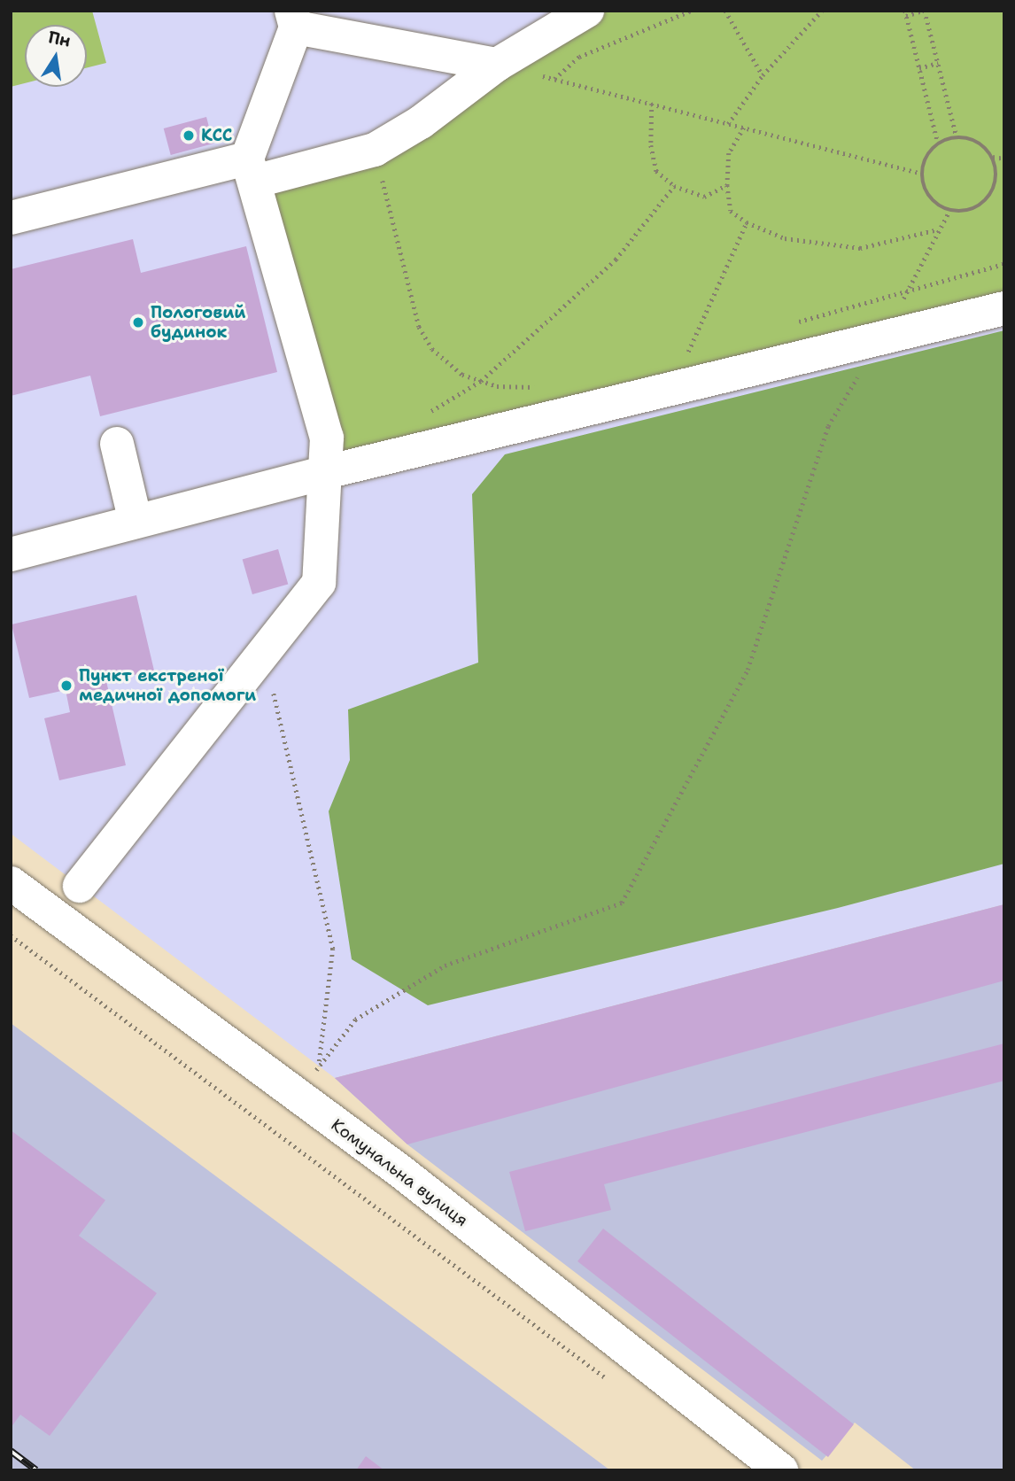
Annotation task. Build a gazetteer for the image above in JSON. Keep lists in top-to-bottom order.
{
  "streets": {
    "street": ["Комунальна вулиця"]
  },
  "places": ["КСС", "Пологовий будинок", "Пункт екстреної медичної допомоги"],
  "north": "top"
}
